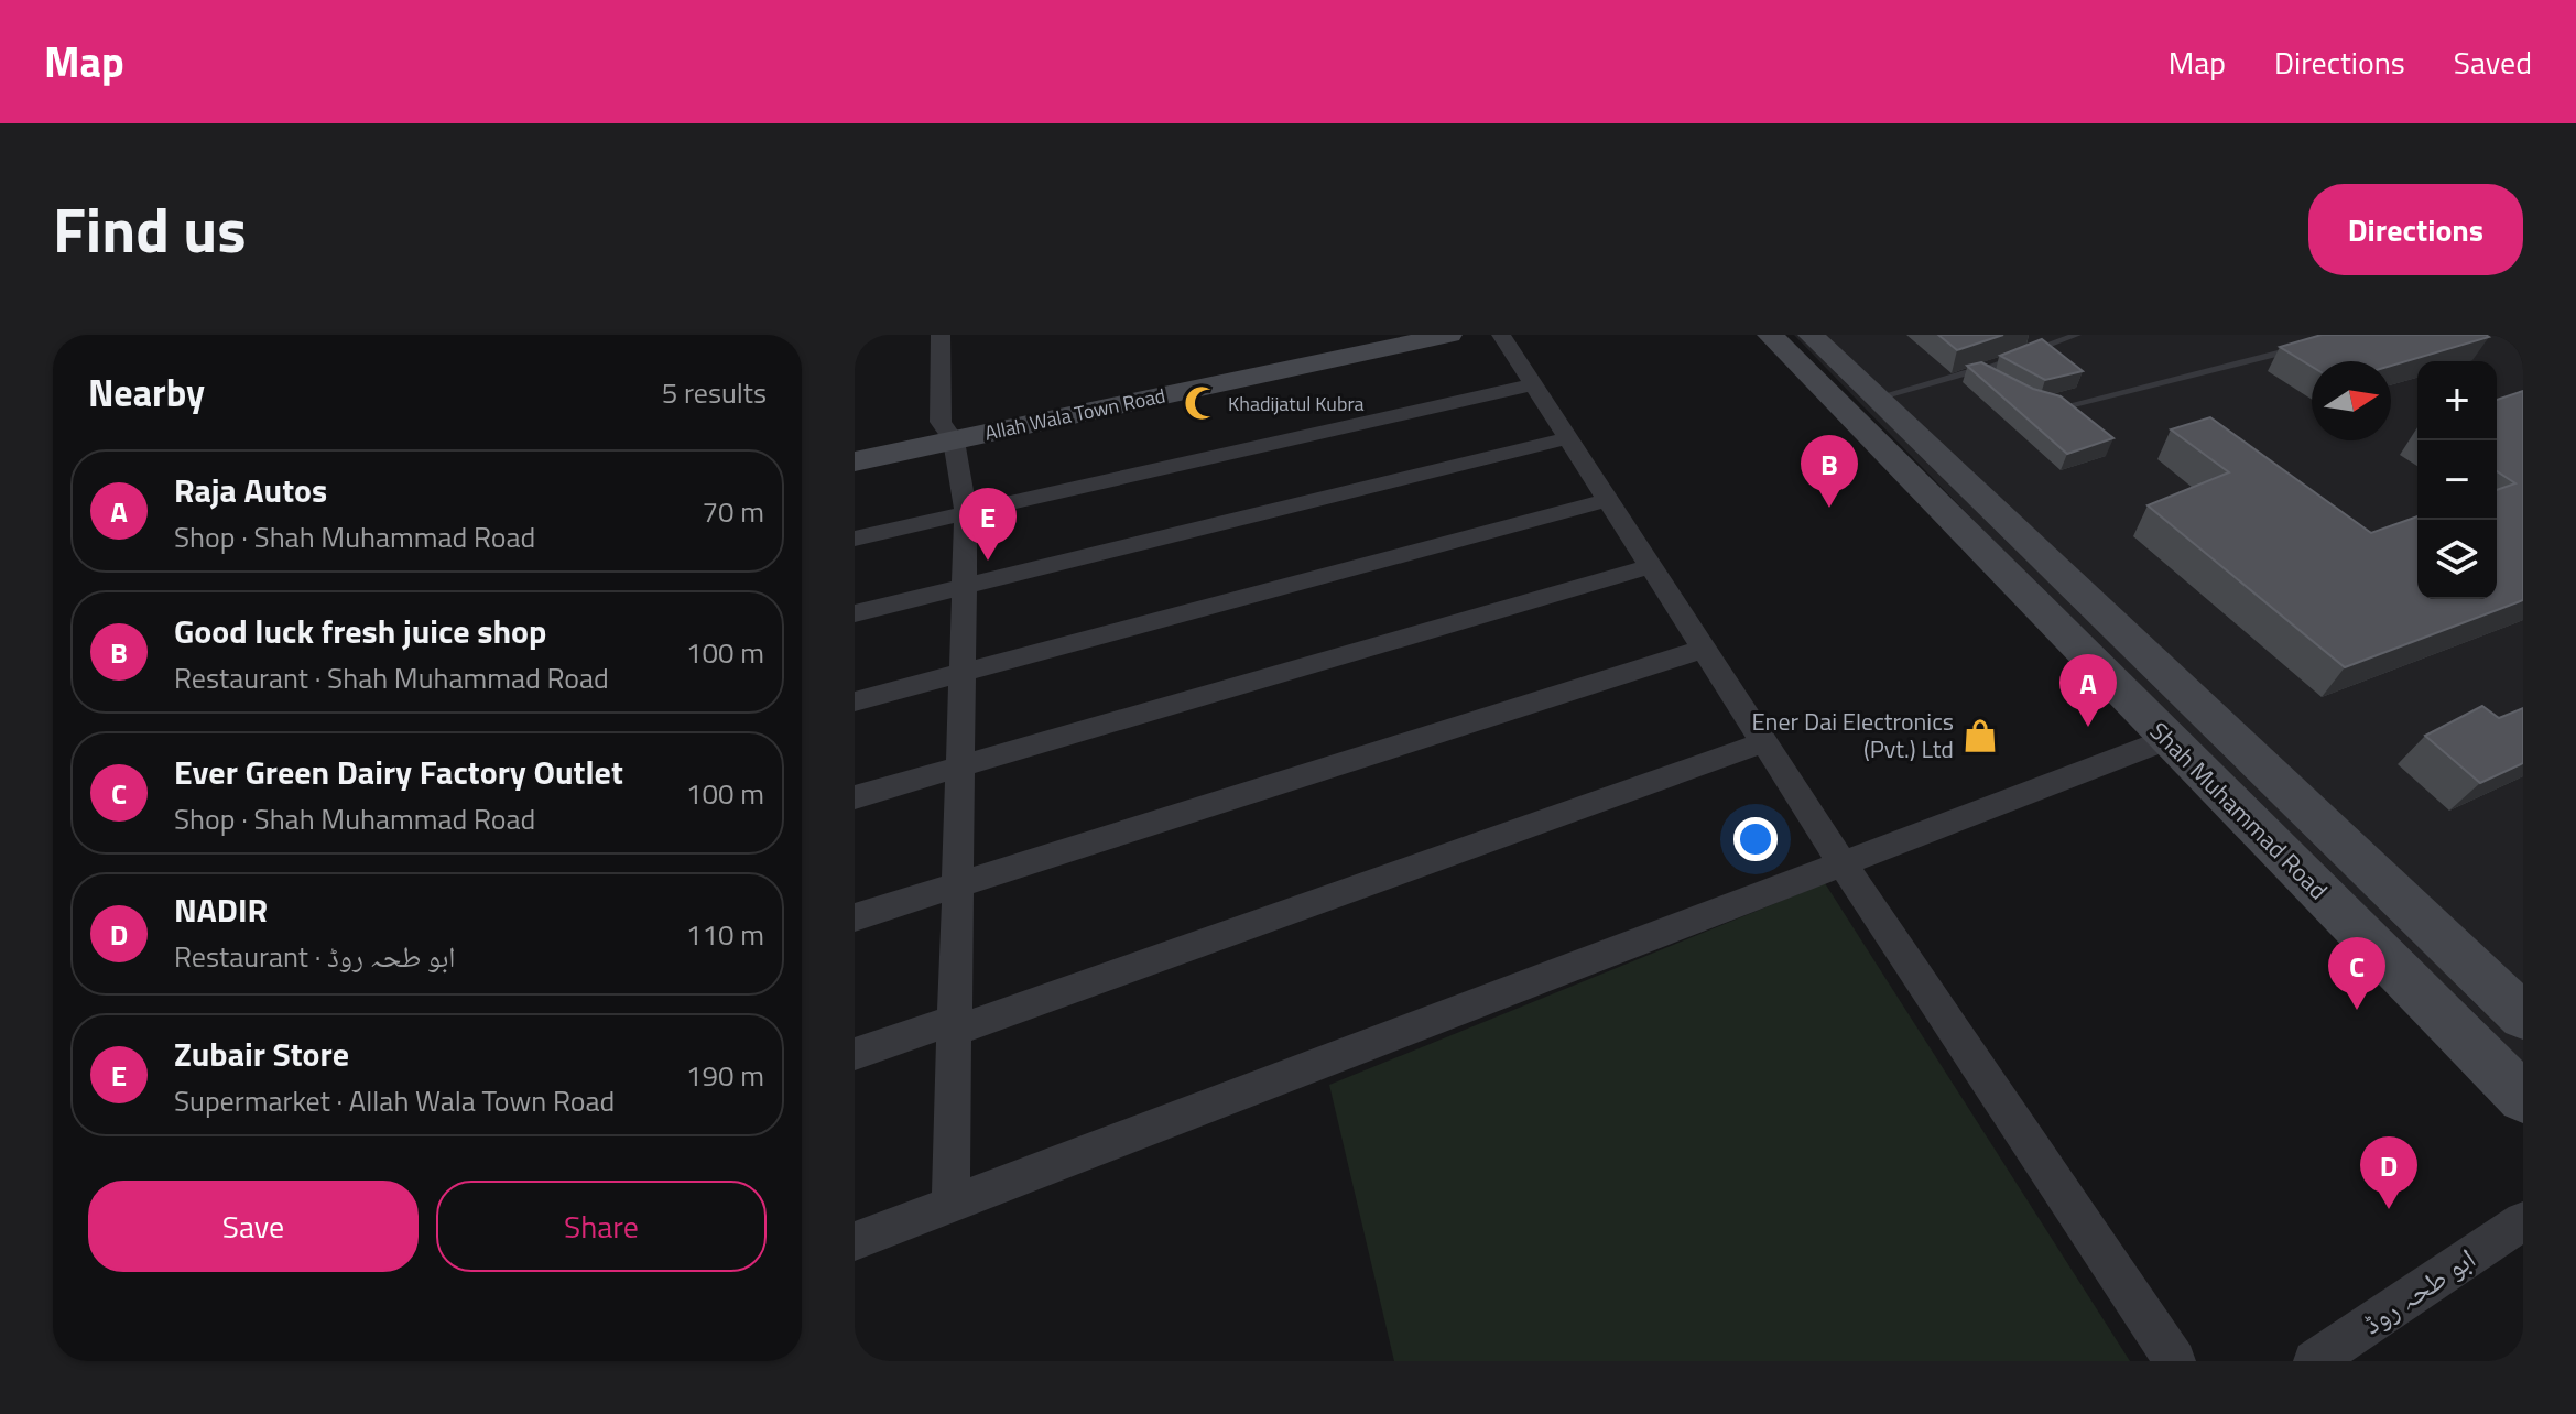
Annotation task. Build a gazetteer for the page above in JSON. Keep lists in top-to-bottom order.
{
  "streets": {
    "main road": ["Allah Wala Town Road", "Shah Muhammad Road"],
    "street": ["ابو طحہ روڈ"]
  },
  "places": {
    "mosque": ["Khadijatul Kubra"],
    "shop": ["Ener Dai Electronics (Pvt.) Ltd"]
  },
  "north": "right",
  "page": {
    "header": "Map",
    "nav": ["Map", "Directions", "Saved"],
    "title": "Find us",
    "buttons": [
      "Directions",
      ["Save", "Share"]
    ],
    "heading": ["Nearby", "5 results"],
    "map_buttons": ["+", "−"],
    "pins": [
      "B",
      "E",
      "A",
      "C",
      "D"
    ],
    "list": [
      {
        "mark": "A",
        "name": "Raja Autos",
        "note": "Shop · Shah Muhammad Road",
        "value": "70 m"
      },
      {
        "mark": "B",
        "name": "Good luck fresh juice shop",
        "note": "Restaurant · Shah Muhammad Road",
        "value": "100 m"
      },
      {
        "mark": "C",
        "name": "Ever Green Dairy Factory Outlet",
        "note": "Shop · Shah Muhammad Road",
        "value": "100 m"
      },
      {
        "mark": "D",
        "name": "NADIR",
        "note": "Restaurant · ابو طحہ روڈ",
        "value": "110 m"
      },
      {
        "mark": "E",
        "name": "Zubair Store",
        "note": "Supermarket · Allah Wala Town Road",
        "value": "190 m"
      }
    ]
  }
}
